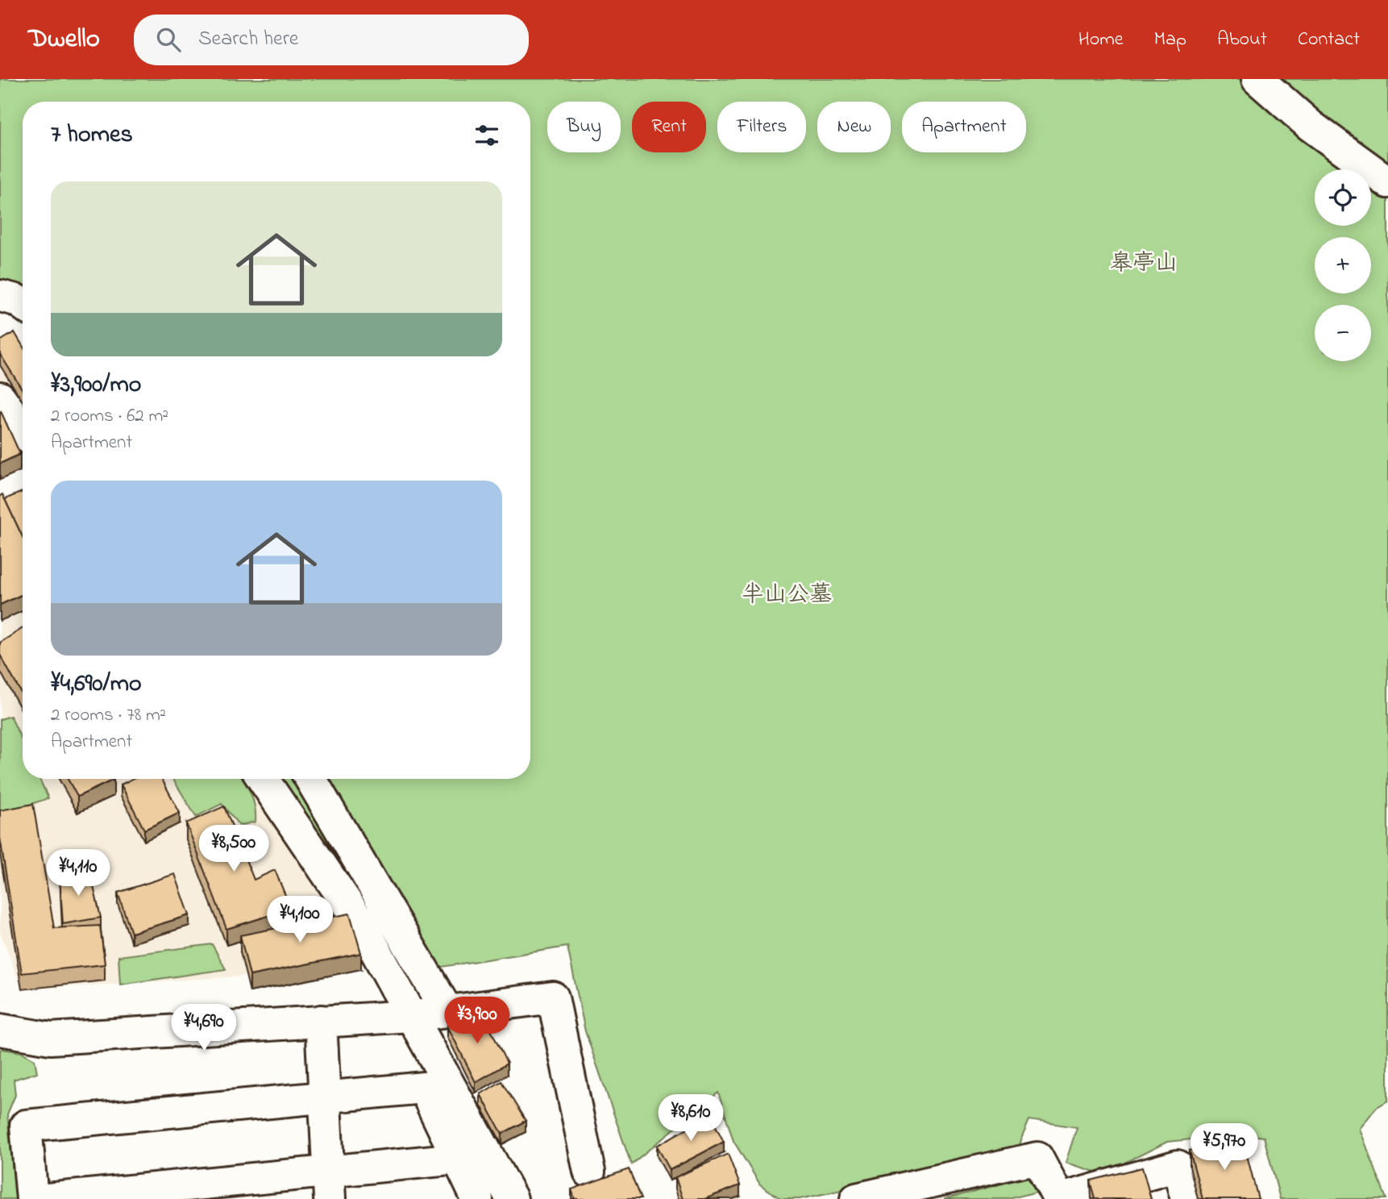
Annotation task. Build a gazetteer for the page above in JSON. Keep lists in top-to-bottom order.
{
  "parks": ["皋亭山", "半山公墓"],
  "page": {
    "header": "Dwello",
    "search": "Search here",
    "nav": [
      "Home",
      "Map",
      "About",
      "Contact"
    ],
    "chip": [
      "Buy",
      "Rent",
      "Filters",
      "New",
      "Apartment"
    ],
    "heading": "7 homes",
    "map_buttons": ["+", "−"],
    "list": [
      {
        "name": "¥3,900/mo",
        "note": "2 rooms · 62 m² · Apartment"
      },
      {
        "name": "¥4,690/mo",
        "note": "2 rooms · 78 m² · Apartment"
      }
    ],
    "price": [
      "¥8,500",
      "¥4,110",
      "¥4,100",
      "¥3,900",
      "¥4,690",
      "¥8,610",
      "¥5,970"
    ]
  }
}
